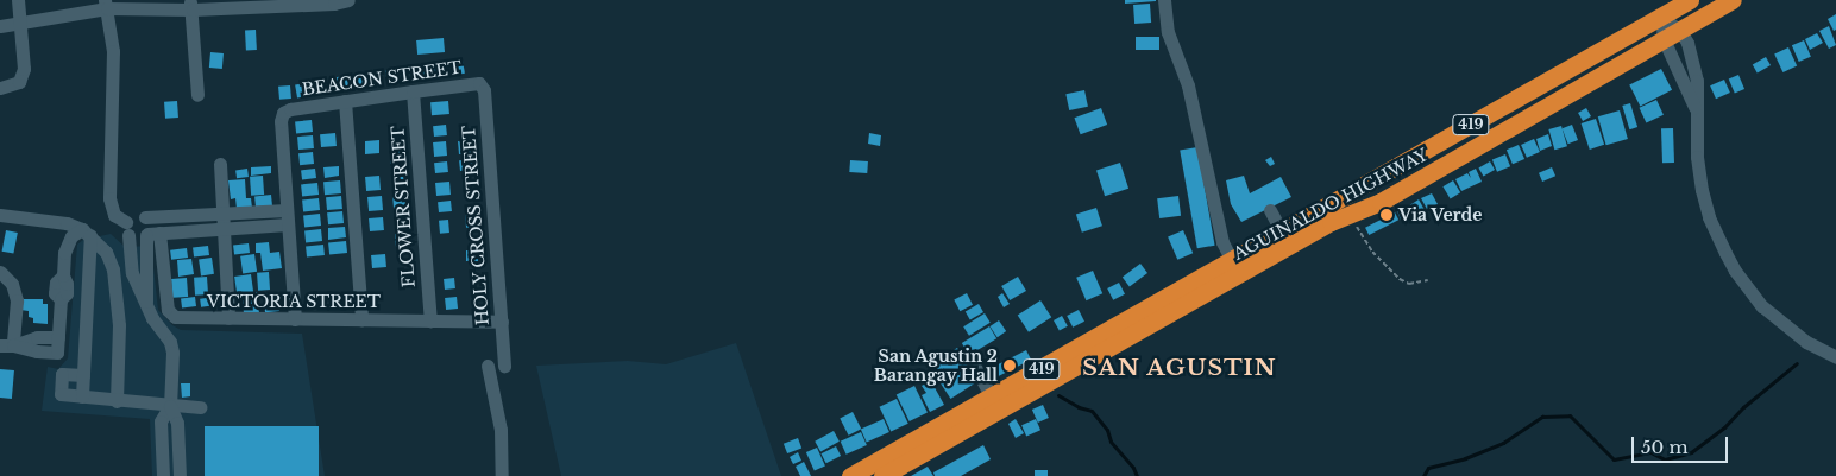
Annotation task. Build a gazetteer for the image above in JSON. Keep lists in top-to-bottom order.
{
  "streets": {
    "highway": ["419", "AGUINALDO HIGHWAY"],
    "street": [
      "BEACON STREET",
      "FLOWER STREET",
      "HOLY CROSS STREET",
      "VICTORIA STREET"
    ]
  },
  "crossings": [
    ["BEACON STREET", "FLOWER STREET"],
    ["BEACON STREET", "HOLY CROSS STREET"],
    ["BEACON STREET", "VICTORIA STREET"],
    ["FLOWER STREET", "VICTORIA STREET"],
    ["HOLY CROSS STREET", "VICTORIA STREET"]
  ],
  "districts": ["SAN AGUSTIN"],
  "places": ["Via Verde", "San Agustin 2 Barangay Hall"],
  "scale_bar": "50 m"
}
